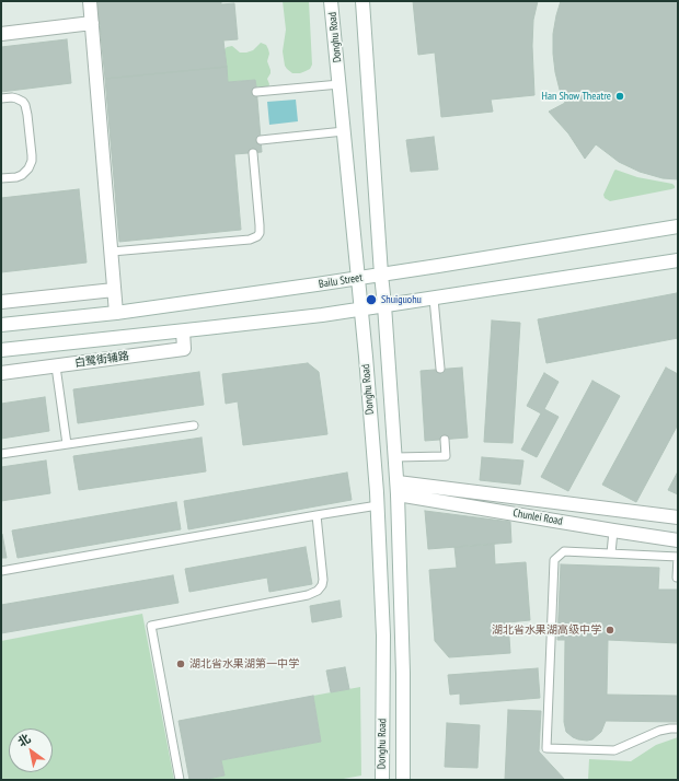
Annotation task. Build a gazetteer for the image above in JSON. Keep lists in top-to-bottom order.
{
  "streets": {
    "main road": [
      "Donghu Road",
      "Bailu Street",
      "白鹭街辅路",
      "Chunlei Road"
    ]
  },
  "crossings": [
    ["Donghu Road", "Bailu Street"],
    ["Donghu Road", "Chunlei Road"]
  ],
  "places": [
    "Han Show Theatre",
    "Shuiguohu",
    "湖北省水果湖高级中学",
    "湖北省水果湖第一中学"
  ],
  "north": "top left"
}
